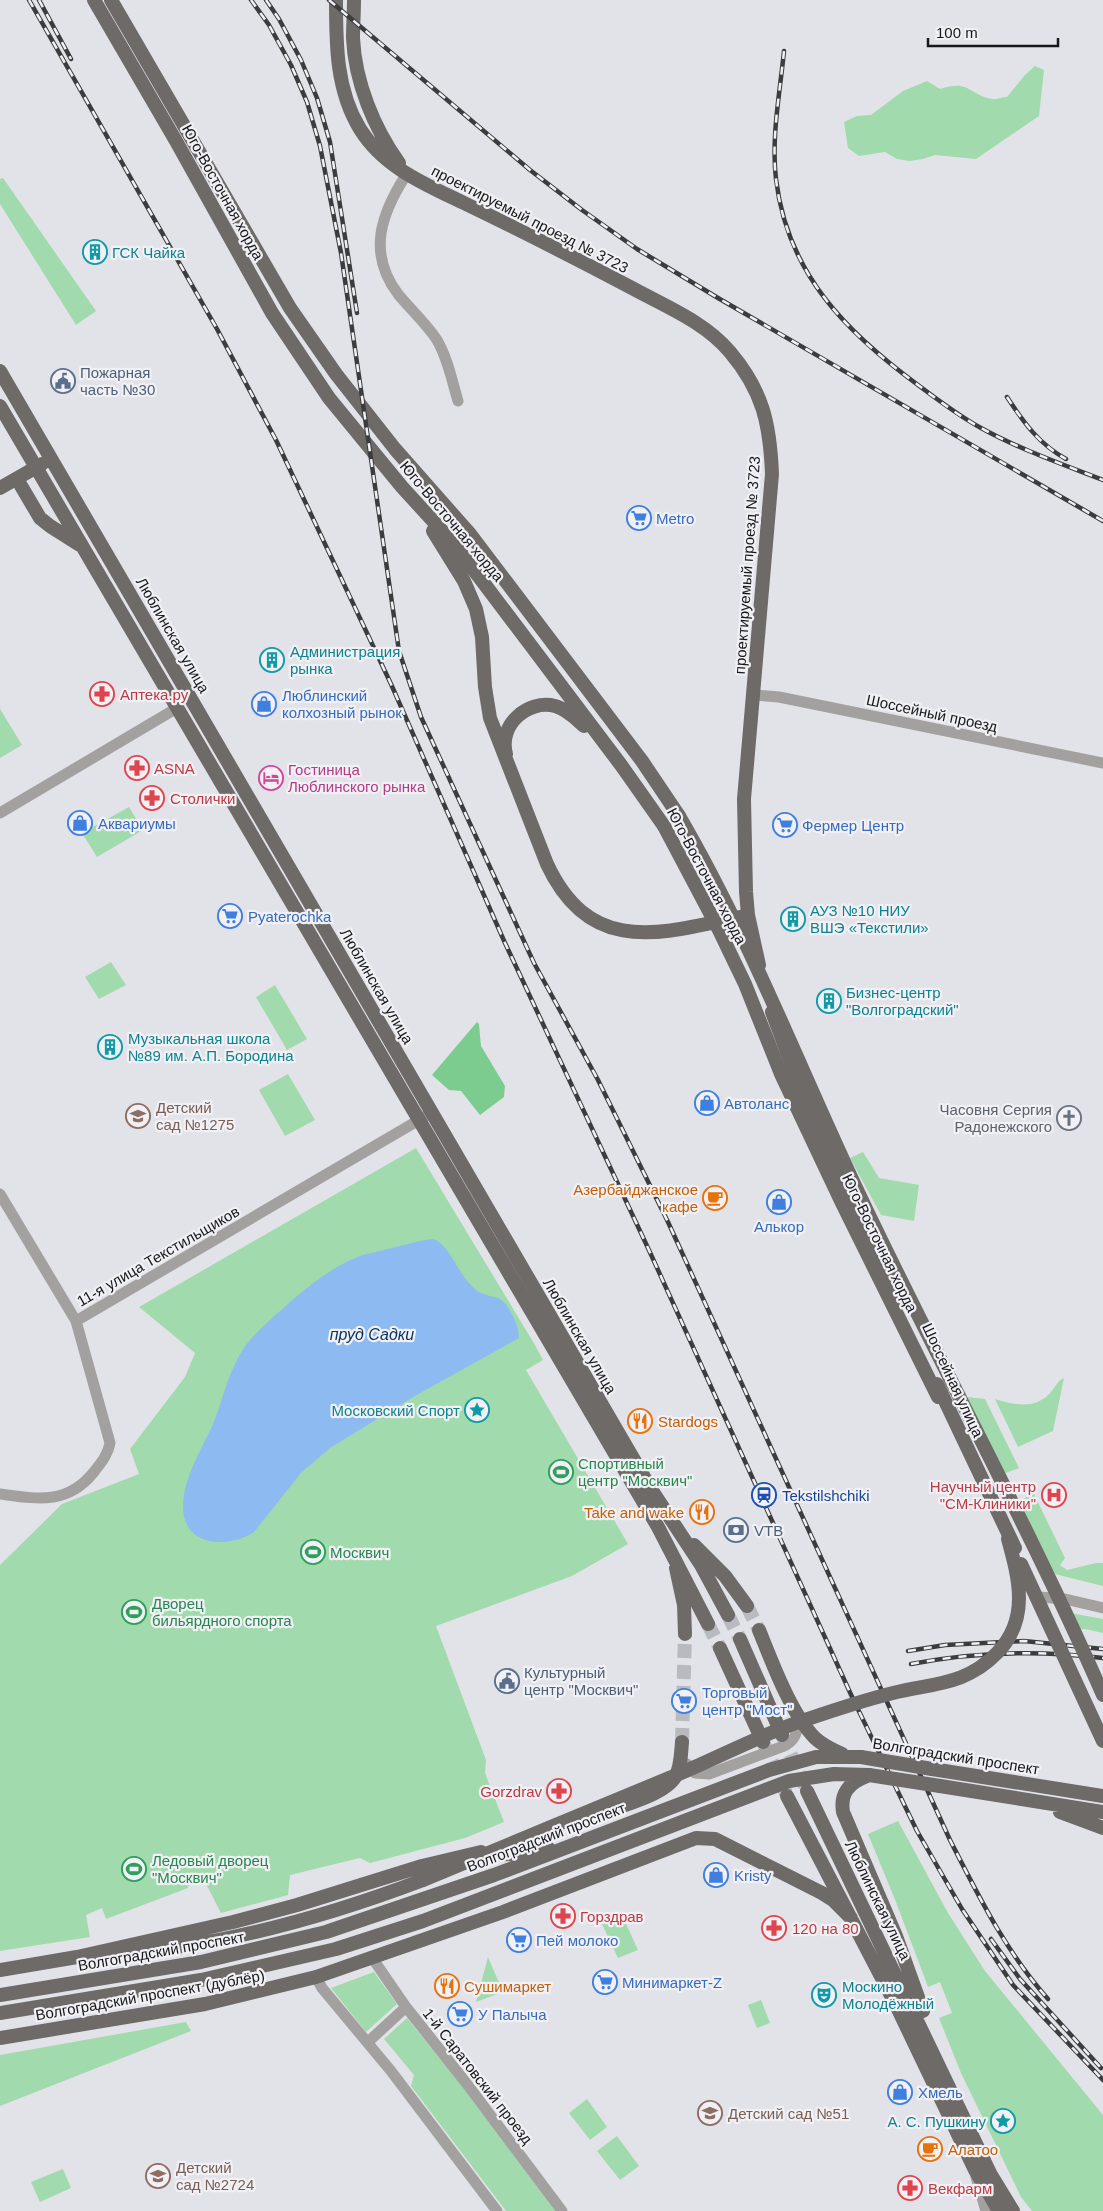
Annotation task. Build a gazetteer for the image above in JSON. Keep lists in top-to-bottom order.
{
  "streets": {
    "main road": [
      "Юго-Восточная хорда",
      "проектируемый проезд № 3723",
      "Люблинская улица",
      "Шоссейная улица",
      "Волгоградский проспект",
      "Волгоградский проспект (дублёр)"
    ],
    "street": ["Шоссейный проезд", "11-я улица Текстильщиков", "1-й Саратовский проезд"]
  },
  "crossings": [
    ["проектируемый проезд № 3723", "Шоссейный проезд"],
    ["проектируемый проезд № 3723", "Шоссейная улица"],
    ["Люблинская улица", "11-я улица Текстильщиков"],
    ["Люблинская улица", "Волгоградский проспект (дублёр)"],
    ["Волгоградский проспект (дублёр)", "1-й Саратовский проезд"]
  ],
  "water": ["пруд Садки"],
  "places": {
    "building": [
      "ГСК Чайка",
      "Администрация рынка",
      "АУЗ №10 НИУ ВШЭ «Текстили»",
      "Бизнес-центр \"Волгоградский\"",
      "Музыкальная школа №89 им. А.П. Бородина"
    ],
    "public building": ["Пожарная часть №30", "Культурный центр \"Москвич\""],
    "supermarket": [
      "Metro",
      "Фермер Центр",
      "Pyaterochka",
      "Торговый центр \"Мост\"",
      "Пей молоко",
      "Минимаркет-Z",
      "У Палыча"
    ],
    "pharmacy": [
      "Аптека.ру",
      "ASNA",
      "Столички",
      "Gorzdrav",
      "Горздрав",
      "120 на 80",
      "Векфарм"
    ],
    "shop": [
      "Люблинский колхозный рынок",
      "Аквариумы",
      "Автоланс",
      "Алькор",
      "Kristy",
      "Хмель"
    ],
    "hotel": ["Гостиница Люблинского рынка"],
    "school or university": ["Детский сад №1275", "Детский сад №51", "Детский сад №2724"],
    "church": ["Часовня Сергия Радонежского"],
    "cafe": ["Азербайджанское кафе", "Алатоо"],
    "place": ["Московский Спорт", "А. С. Пушкину"],
    "restaurant": ["Stardogs", "Take and wake", "Сушимаркет"],
    "sports": [
      "Спортивный центр \"Москвич\"",
      "Москвич",
      "Дворец бильярдного спорта",
      "Ледовый дворец \"Москвич\""
    ],
    "station": ["Tekstilshchiki"],
    "hospital": ["Научный центр \"СМ-Клиники\""],
    "bank": ["VTB"],
    "theatre": ["Москино Молодёжный"]
  },
  "scale_bar": "100 m"
}
